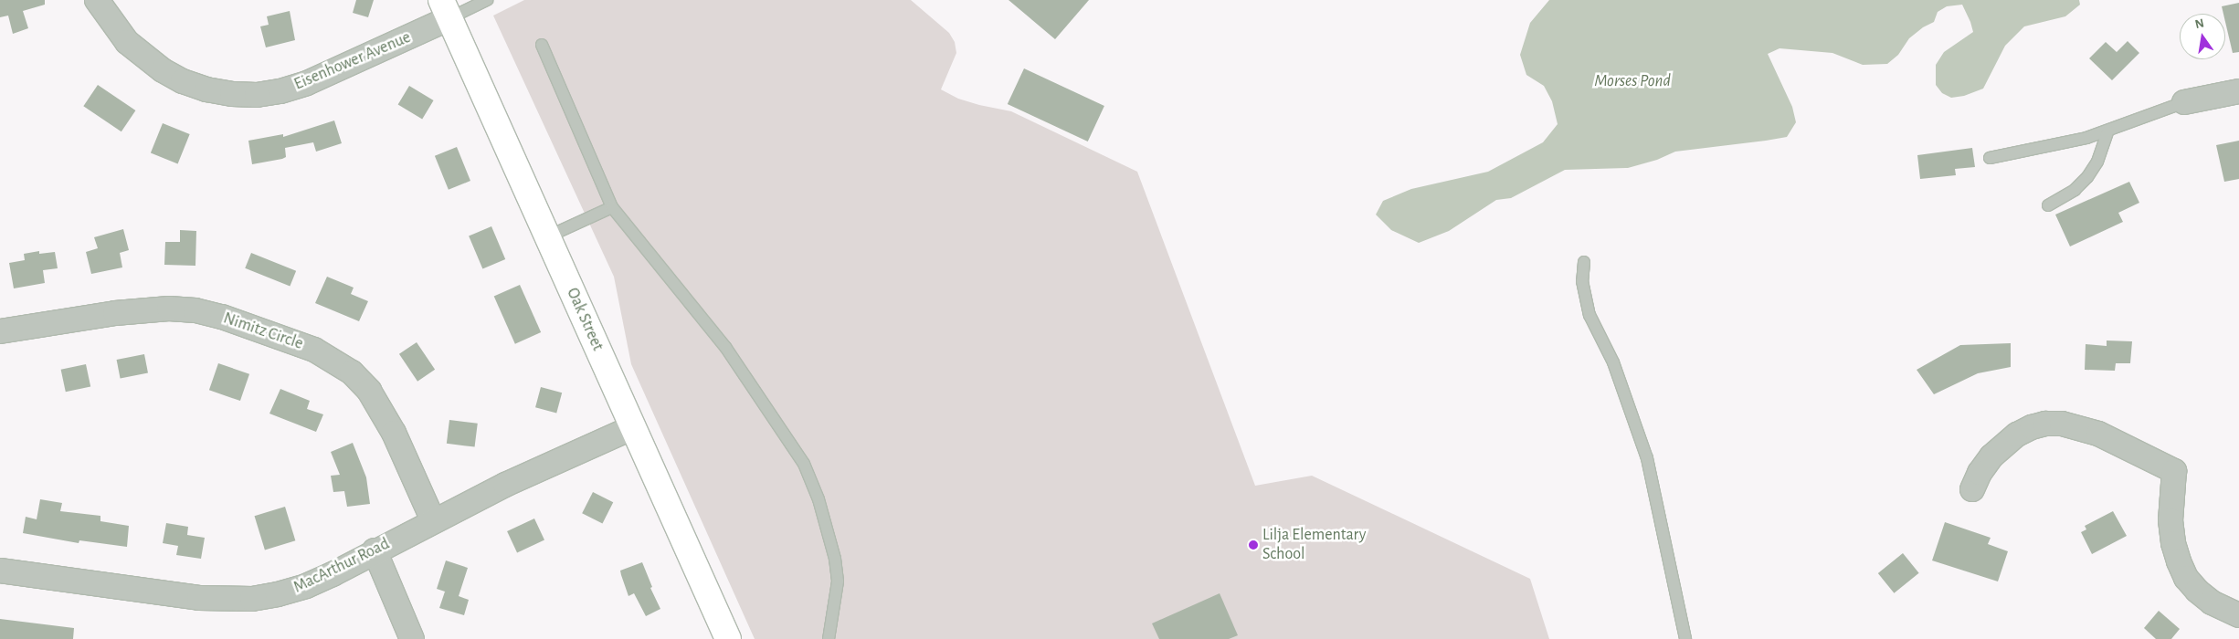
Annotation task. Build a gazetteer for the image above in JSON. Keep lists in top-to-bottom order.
{
  "streets": {
    "street": [
      "Eisenhower Avenue",
      "Oak Street",
      "Nimitz Circle",
      "MacArthur Road"
    ]
  },
  "crossings": [
    ["Eisenhower Avenue", "Oak Street"],
    ["Oak Street", "MacArthur Road"],
    ["Nimitz Circle", "MacArthur Road"]
  ],
  "water": ["Morses Pond"],
  "places": ["Lilja Elementary School"],
  "north": "top"
}
